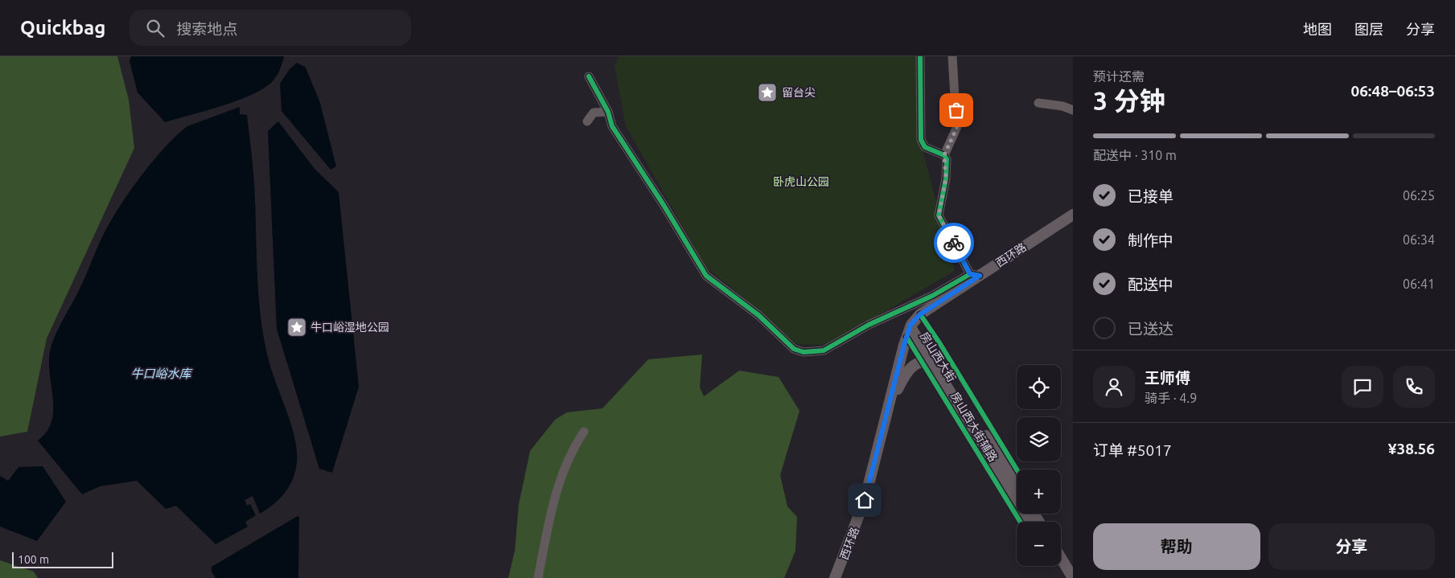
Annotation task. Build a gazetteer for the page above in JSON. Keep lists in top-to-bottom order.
{
  "streets": {
    "main road": ["西环路", "房山西大街"],
    "cycle path": ["房山西大街辅路"]
  },
  "crossings": [
    ["西环路", "房山西大街"]
  ],
  "water": ["牛口峪水库"],
  "parks": ["卧虎山公园"],
  "places": {
    "place": ["留台尖", "牛口峪湿地公园"]
  },
  "scale_bar": "100 m",
  "page": {
    "header": "Quickbag",
    "search": "搜索地点",
    "nav": ["地图", "图层", "分享"],
    "heading": ["3 分钟", "预计还需", "06:48–06:53"],
    "panel": [
      "王师傅",
      "骑手 · 4.9",
      "订单 #5017",
      "¥38.56"
    ],
    "bar": "配送中 · 310 m",
    "list": [
      ["已接单", "06:25"],
      ["制作中", "06:34"],
      ["配送中", "06:41"],
      "已送达"
    ],
    "map_buttons": ["+", "−"],
    "buttons": ["帮助", "分享"],
    "scale": "100 m"
  }
}
